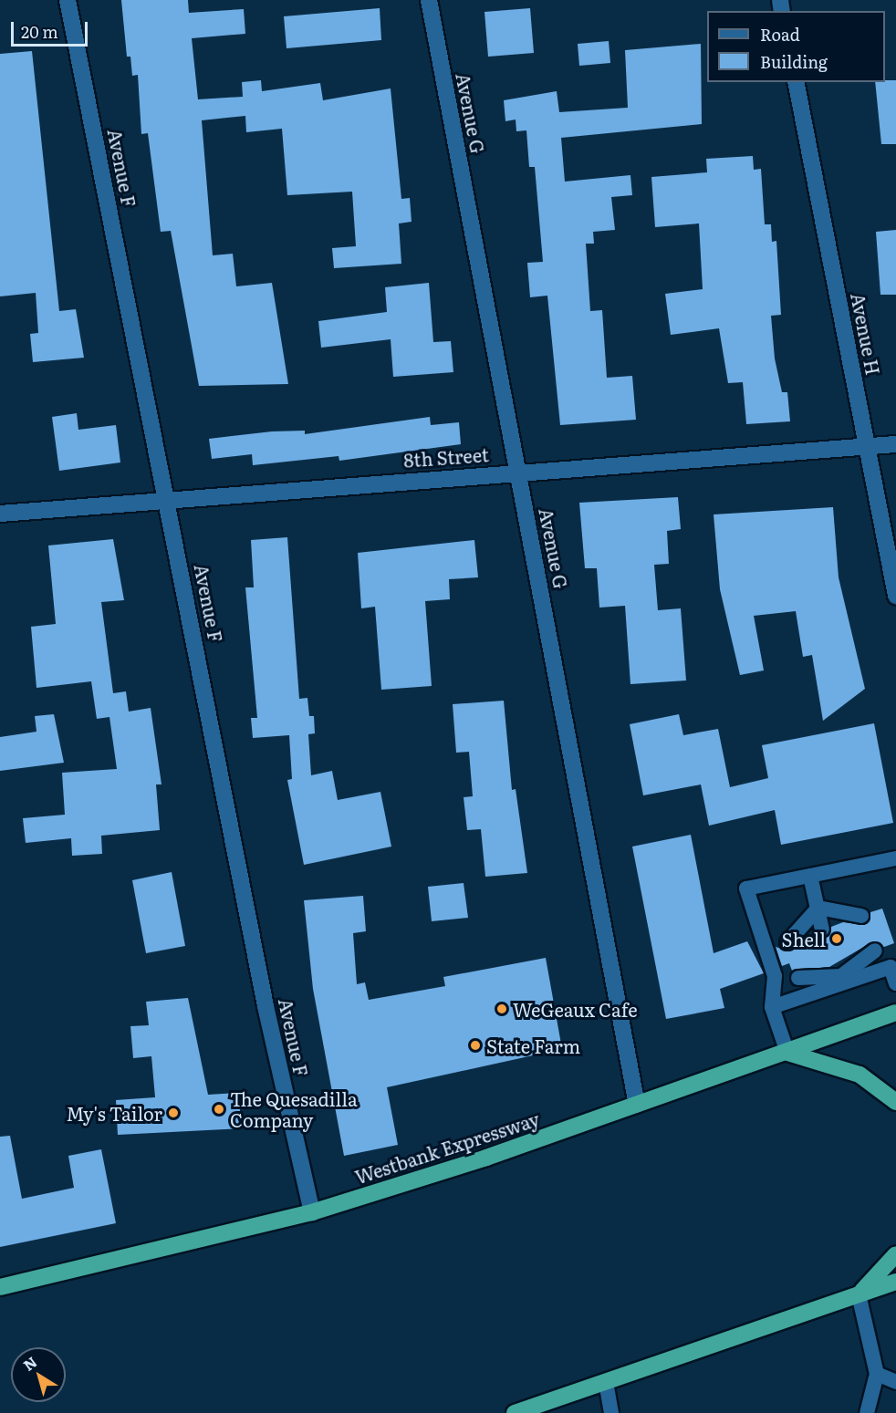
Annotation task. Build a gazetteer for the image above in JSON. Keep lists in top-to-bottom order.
{
  "streets": {
    "highway": ["Westbank Expressway"],
    "street": [
      "Avenue G",
      "Avenue F",
      "Avenue H",
      "8th Street"
    ]
  },
  "crossings": [
    ["Avenue G", "8th Street"],
    ["Avenue G", "Westbank Expressway"],
    ["Avenue F", "8th Street"],
    ["Avenue F", "Westbank Expressway"],
    ["Avenue H", "8th Street"]
  ],
  "places": [
    "Shell",
    "WeGeaux Cafe",
    "State Farm",
    "The Quesadilla Company",
    "My's Tailor"
  ],
  "legend": ["Road", "Building"],
  "scale_bar": "20 m",
  "north": "top left"
}
